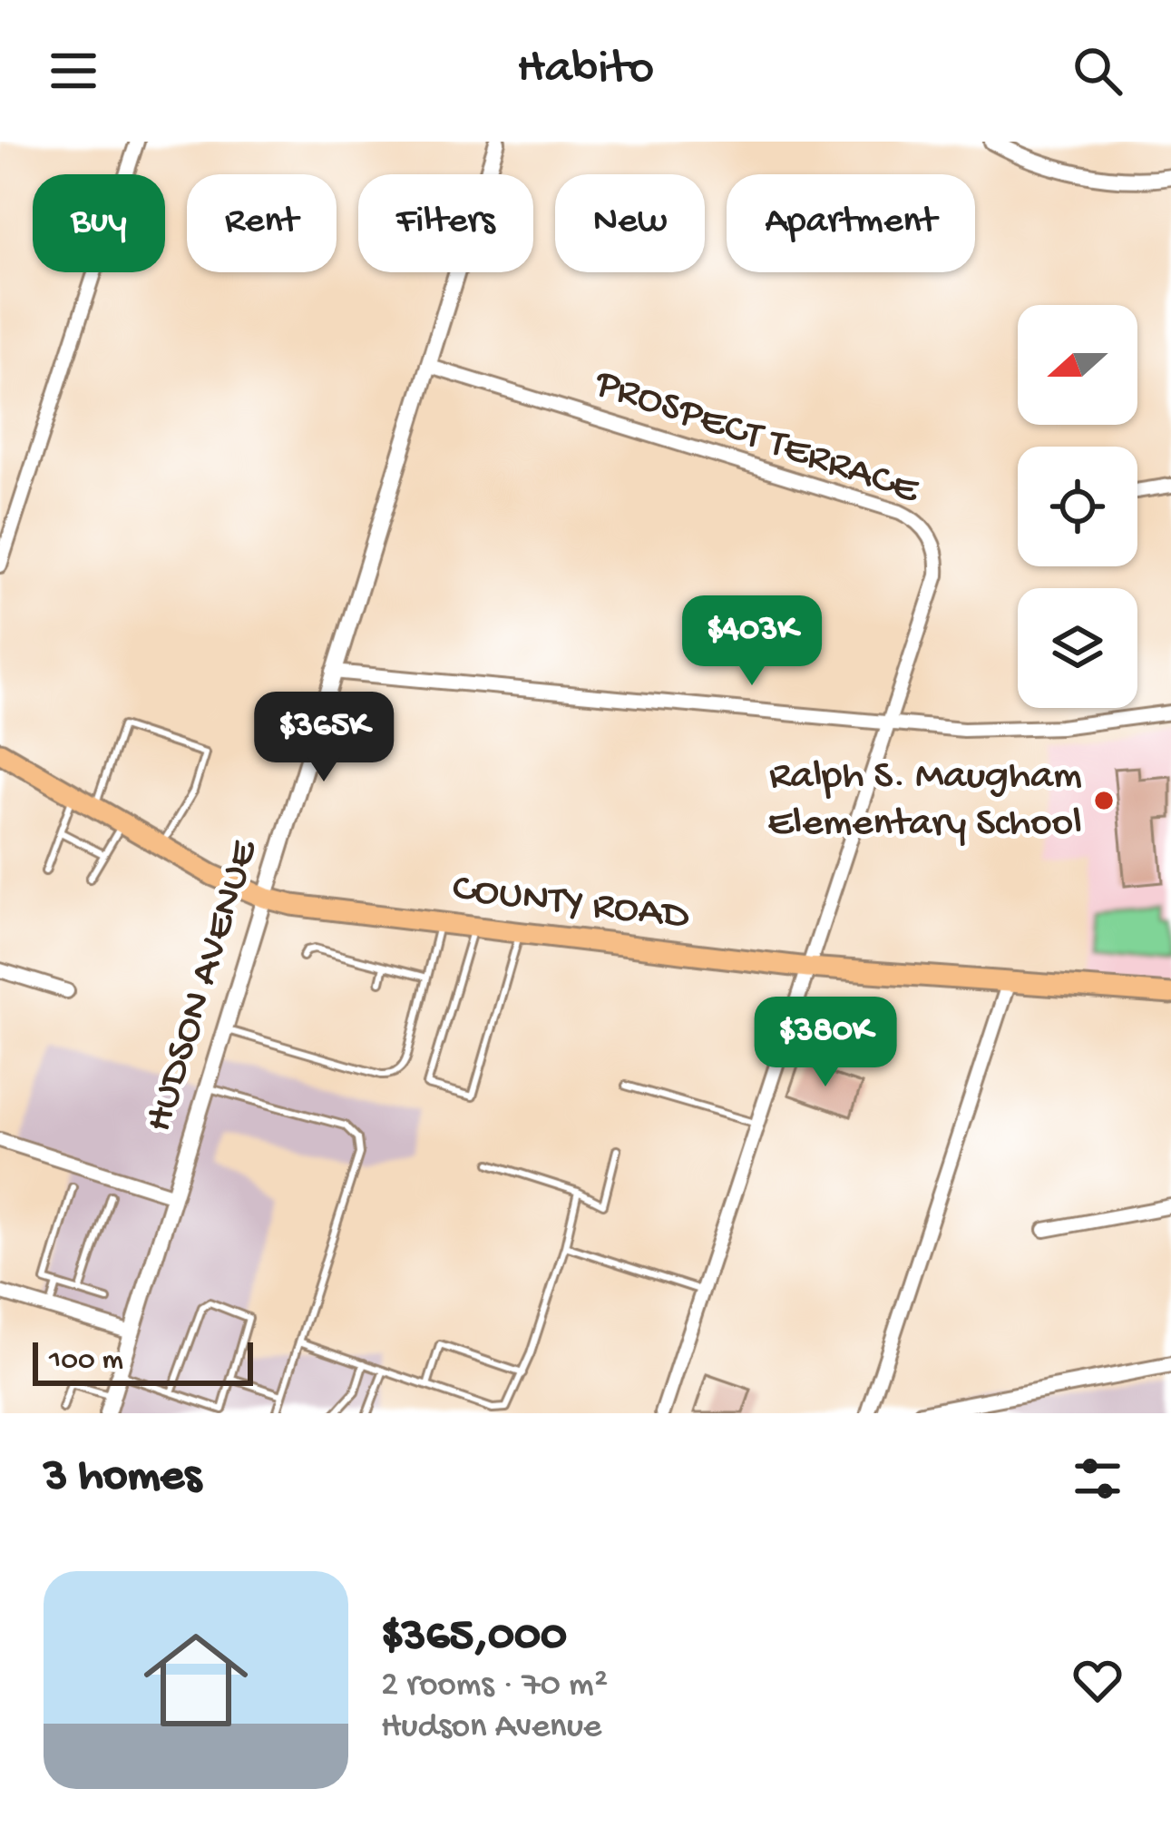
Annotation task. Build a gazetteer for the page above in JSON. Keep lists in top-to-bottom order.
{
  "streets": {
    "main road": ["COUNTY ROAD"],
    "street": ["PROSPECT TERRACE", "HUDSON AVENUE"]
  },
  "crossings": [
    ["PROSPECT TERRACE", "COUNTY ROAD"],
    ["PROSPECT TERRACE", "HUDSON AVENUE"],
    ["COUNTY ROAD", "HUDSON AVENUE"]
  ],
  "places": ["Ralph S. Maugham Elementary School"],
  "scale_bar": "100 m",
  "north": "left",
  "page": {
    "header": "Habito",
    "chip": [
      "Buy",
      "Rent",
      "Filters",
      "New",
      "Apartment"
    ],
    "price": ["$403K", "$365K", "$380K"],
    "scale": "100 m",
    "heading": "3 homes",
    "list": [
      {
        "name": "$365,000",
        "note": "2 rooms · 70 m² · Hudson Avenue"
      }
    ]
  }
}
